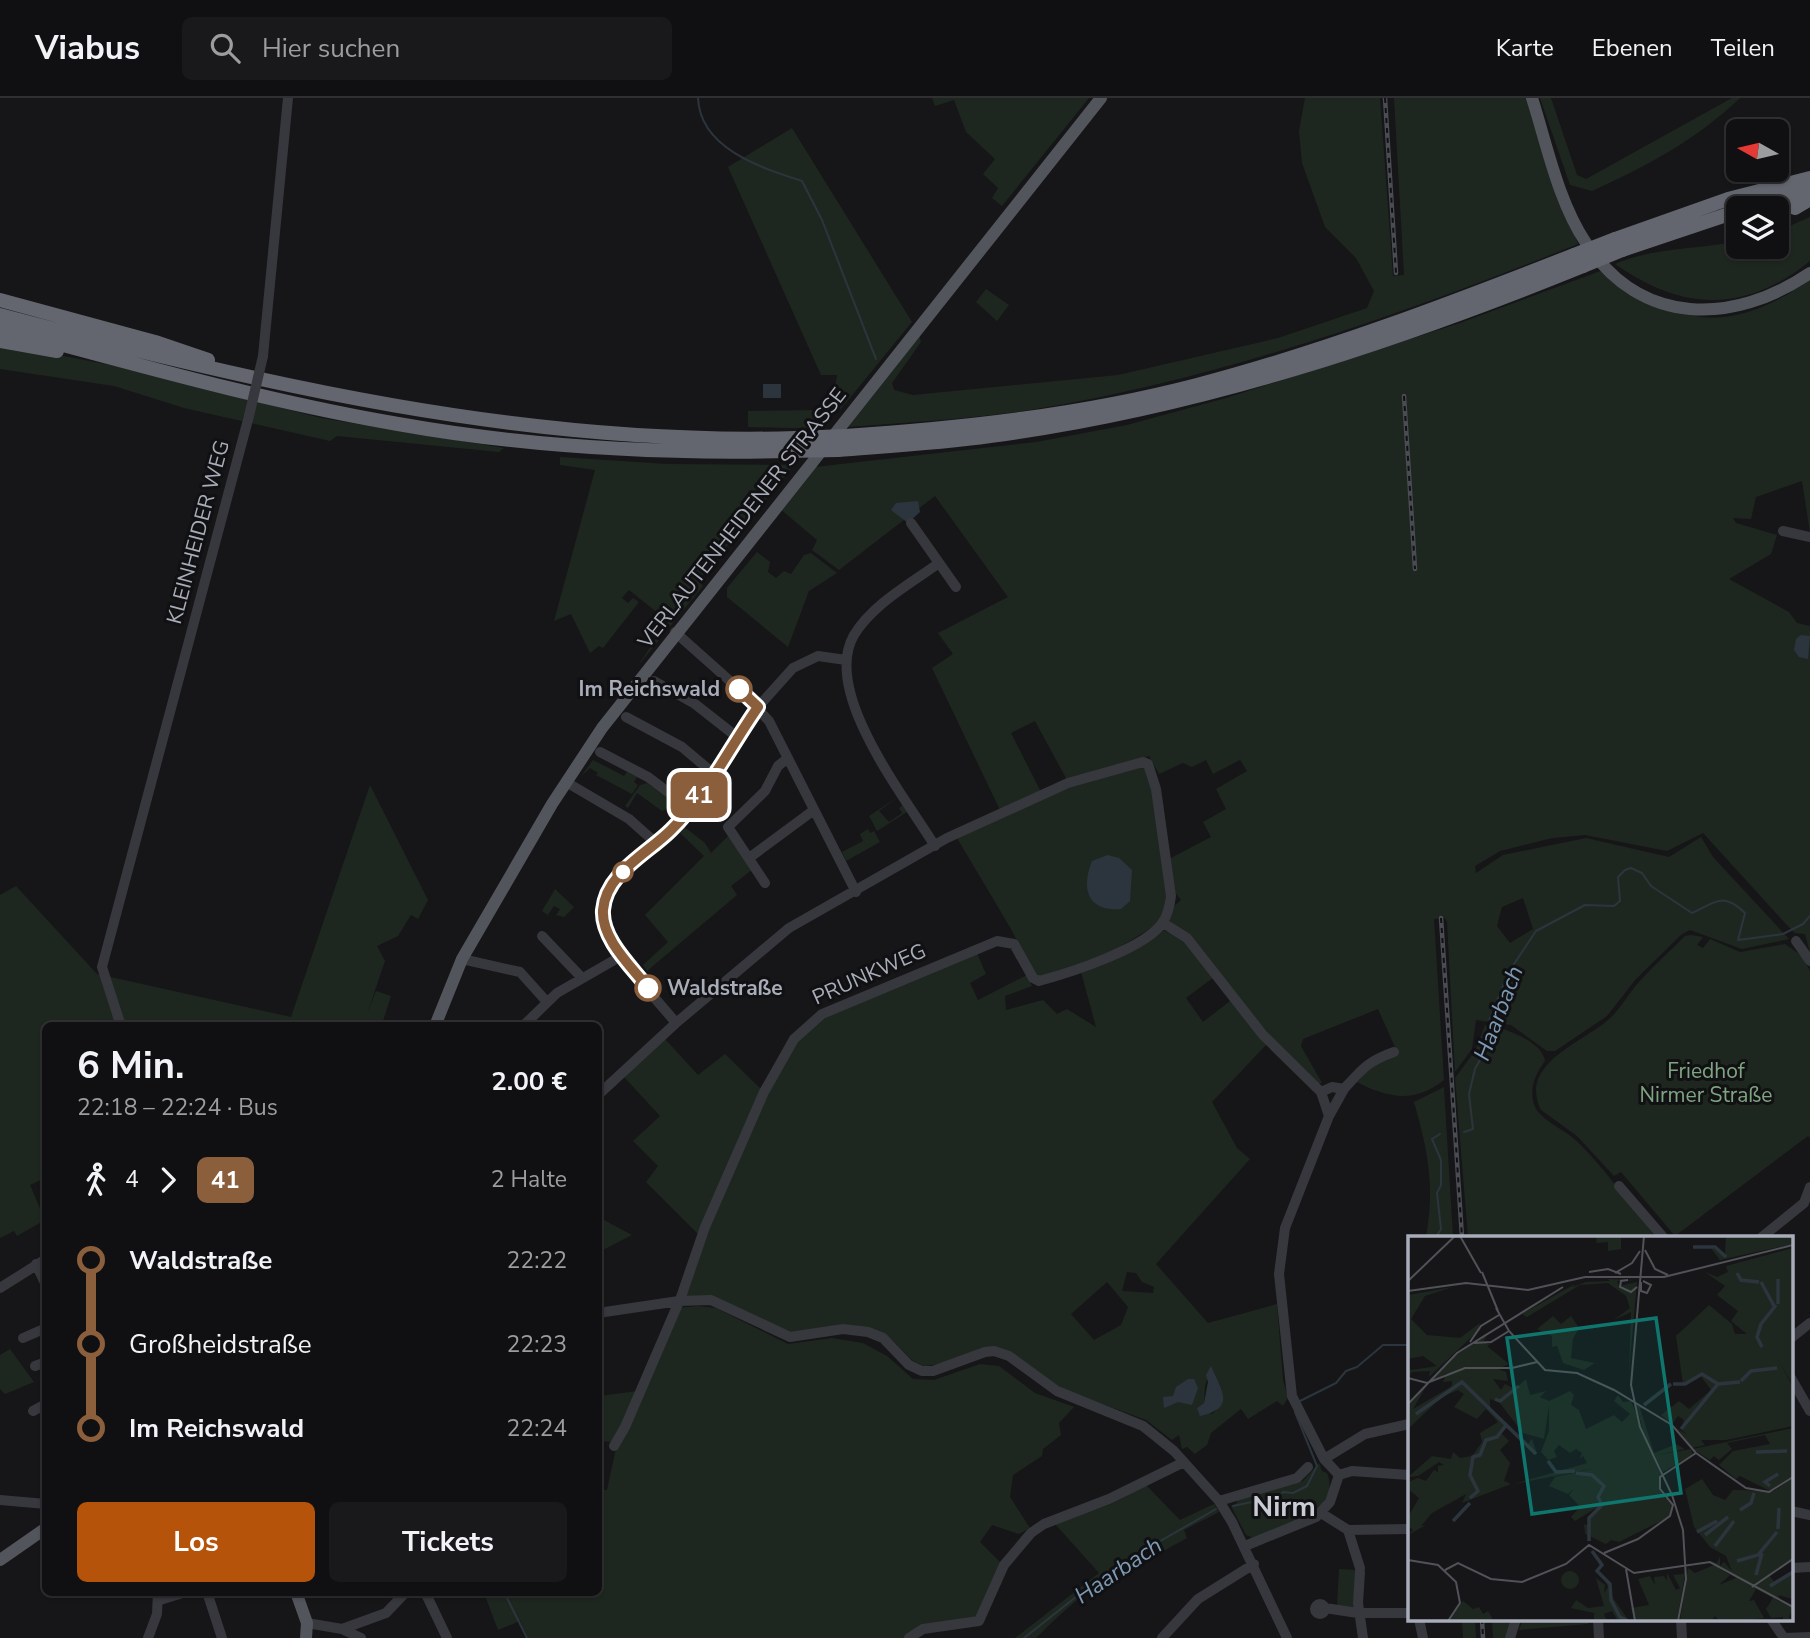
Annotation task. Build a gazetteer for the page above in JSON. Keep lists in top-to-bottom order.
{
  "streets": {
    "main road": ["VERLAUTENHEIDENER STRASSE"],
    "street": ["KLEINHEIDER WEG", "PRUNKWEG"]
  },
  "districts": ["Nirm"],
  "water": ["Haarbach"],
  "parks": ["Friedhof Nirmer Straße"],
  "places": ["Im Reichswald", "Waldstraße"],
  "lines": ["bus line 41"],
  "north": "left",
  "page": {
    "header": "Viabus",
    "search": "Hier suchen",
    "nav": ["Karte", "Ebenen", "Teilen"],
    "on_map": "41",
    "heading": ["6 Min.", "22:18 – 22:24 · Bus", "2.00 €"],
    "legs": ["4", "41", "2 Halte"],
    "list": [
      {
        "name": "Waldstraße",
        "value": "22:22"
      },
      {
        "name": "Großheidstraße",
        "value": "22:23"
      },
      {
        "name": "Im Reichswald",
        "value": "22:24"
      }
    ],
    "buttons": ["Los", "Tickets"]
  }
}
